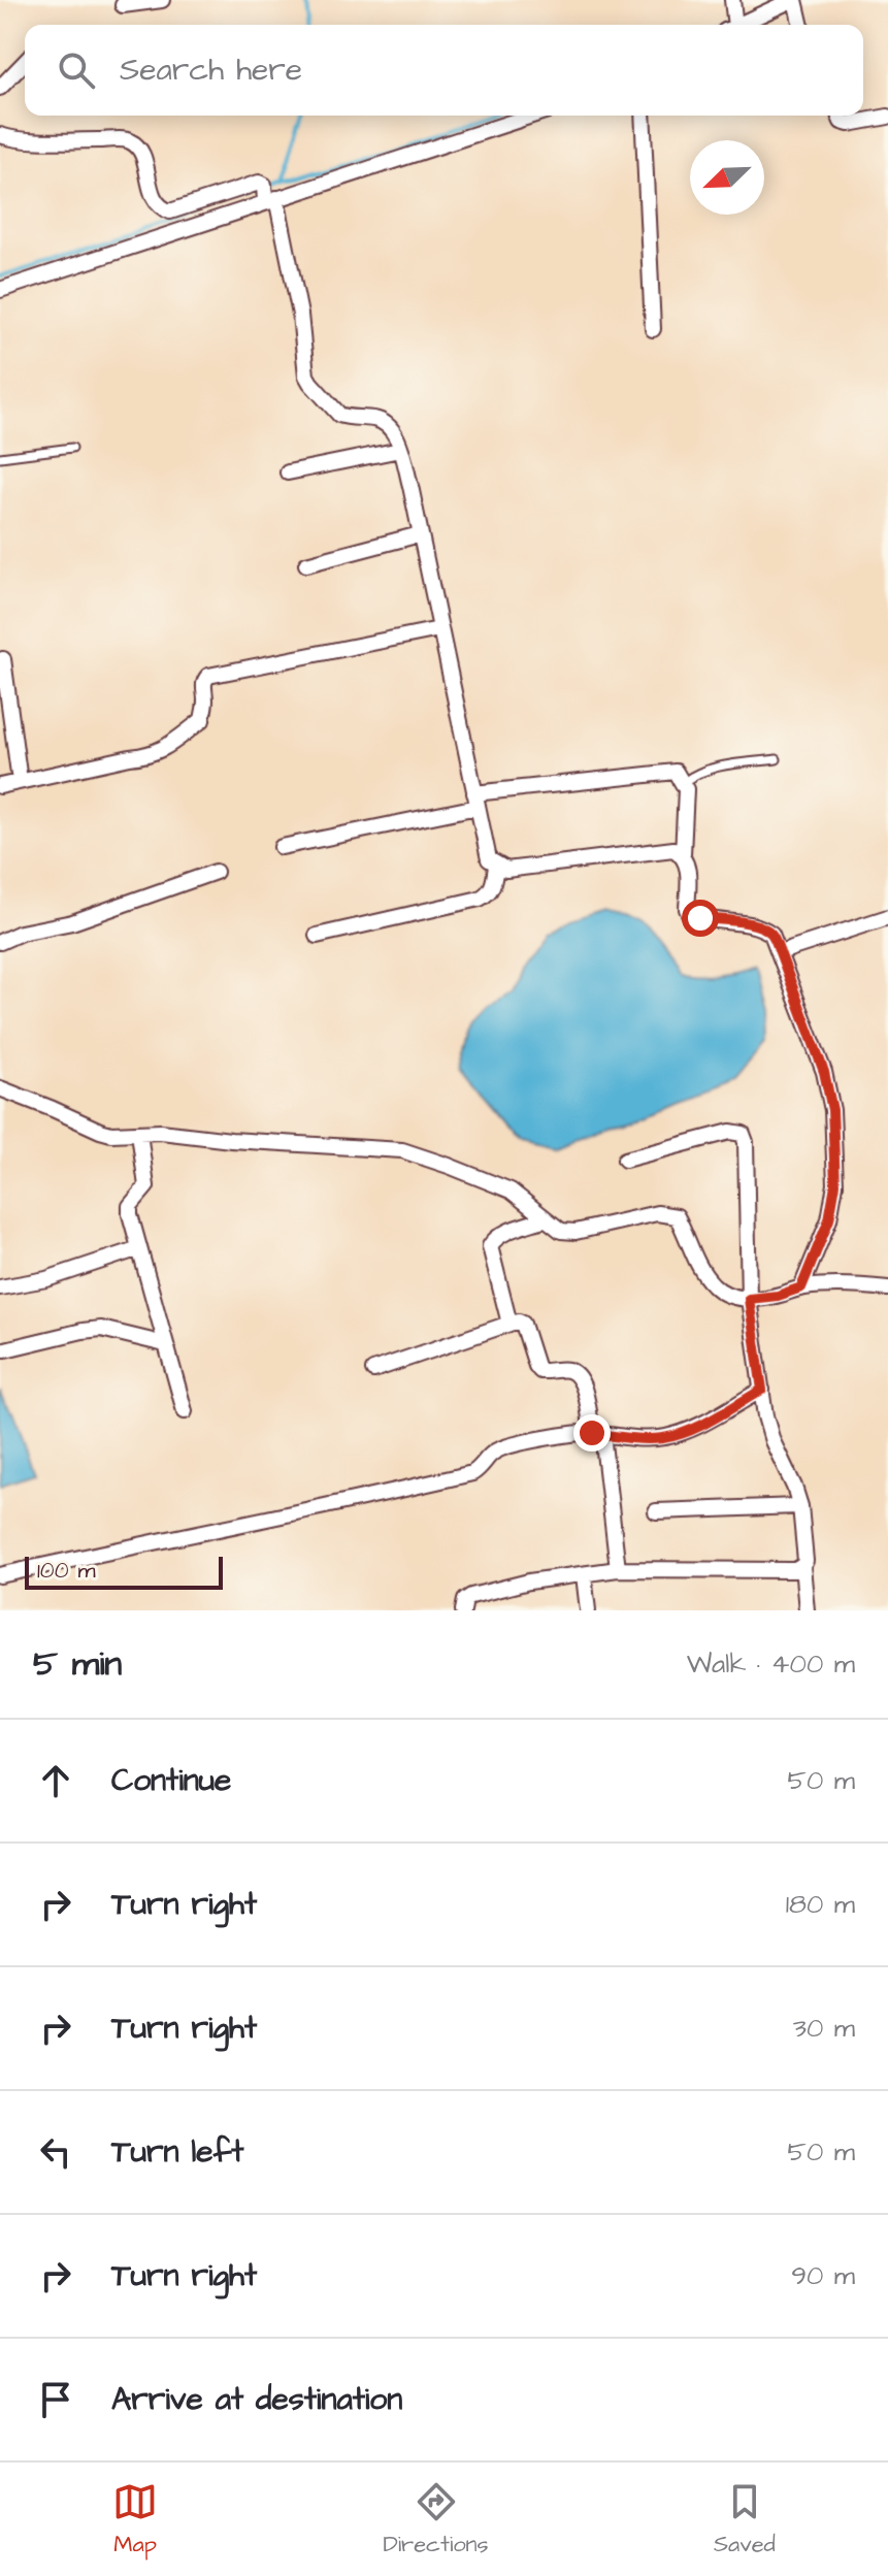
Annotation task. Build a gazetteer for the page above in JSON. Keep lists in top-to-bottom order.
{
  "scale_bar": "100 m",
  "north": "bottom left",
  "page": {
    "search": "Search here",
    "scale": "100 m",
    "heading": ["5 min", "Walk · 400 m"],
    "list": [
      ["Continue", "50 m"],
      ["Turn right", "180 m"],
      ["Turn right", "30 m"],
      ["Turn left", "50 m"],
      ["Turn right", "90 m"],
      "Arrive at destination"
    ],
    "nav": ["Map", "Directions", "Saved"]
  }
}
